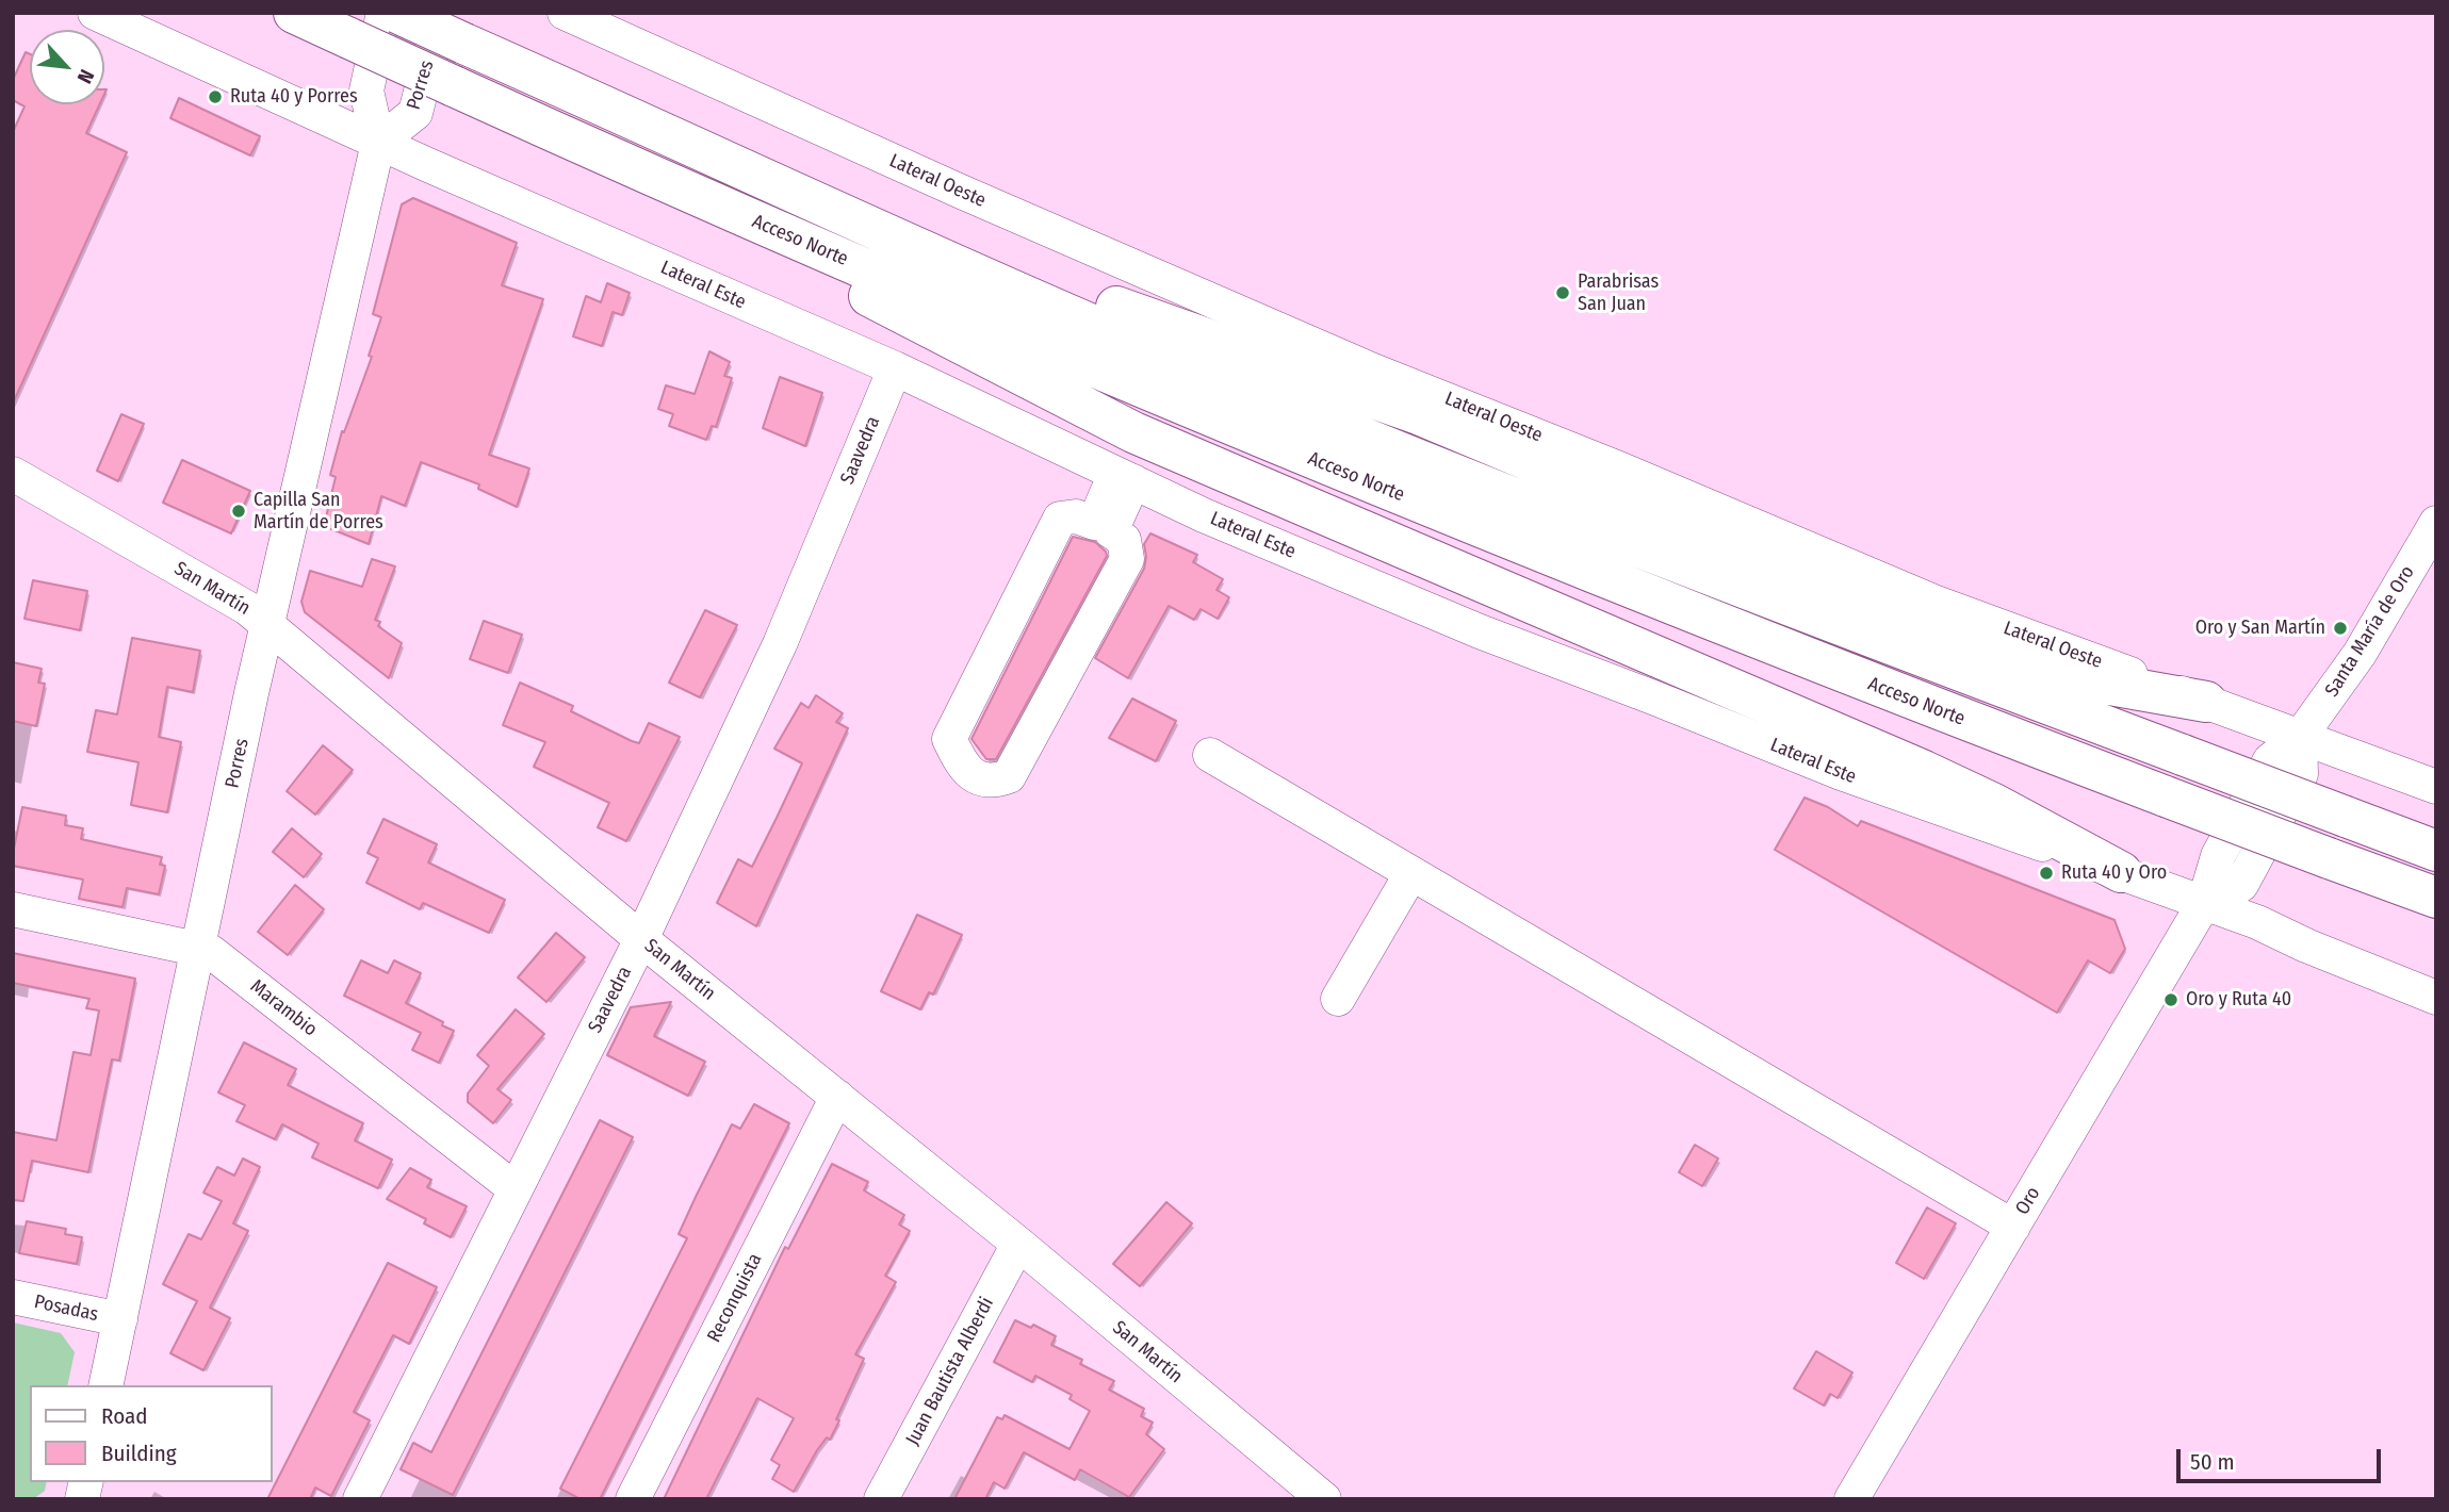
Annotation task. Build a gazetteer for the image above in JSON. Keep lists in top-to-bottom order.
{
  "streets": {
    "highway": ["Acceso Norte"],
    "street": [
      "Porres",
      "Lateral Oeste",
      "Lateral Este",
      "Saavedra",
      "San Martín",
      "Santa María de Oro",
      "Marambio",
      "Oro",
      "Reconquista",
      "Posadas",
      "Juan Bautista Alberdi"
    ]
  },
  "crossings": [
    ["Porres", "Lateral Este"],
    ["Porres", "San Martín"],
    ["Porres", "Marambio"],
    ["Porres", "Posadas"],
    ["Lateral Oeste", "Santa María de Oro"],
    ["Lateral Oeste", "Oro"],
    ["Lateral Este", "Saavedra"],
    ["Lateral Este", "Oro"],
    ["Saavedra", "San Martín"],
    ["Saavedra", "Marambio"],
    ["San Martín", "Reconquista"],
    ["San Martín", "Juan Bautista Alberdi"],
    ["Santa María de Oro", "Oro"]
  ],
  "places": [
    "Ruta 40 y Porres",
    "Parabrisas San Juan",
    "Capilla San Martín de Porres",
    "Oro y San Martín",
    "Ruta 40 y Oro",
    "Oro y Ruta 40"
  ],
  "legend": ["Road", "Building"],
  "scale_bar": "50 m",
  "north": "bottom right"
}
